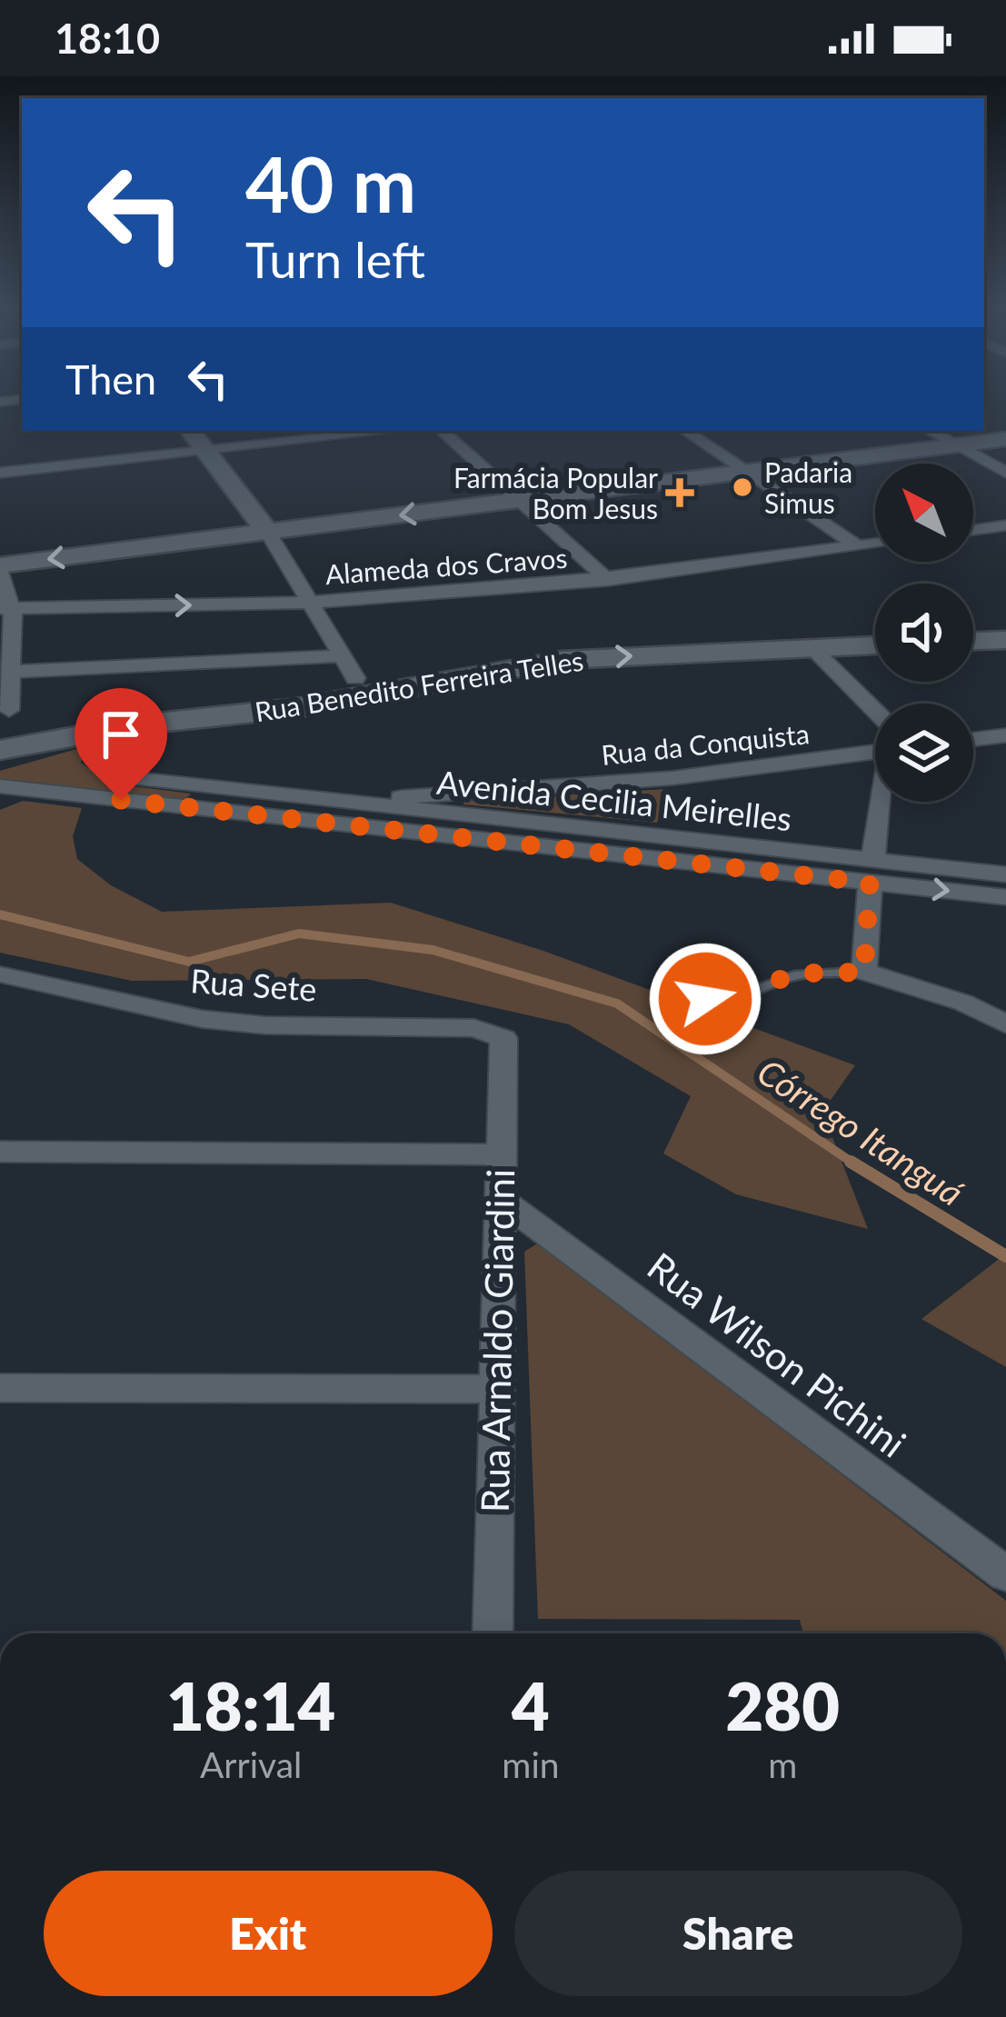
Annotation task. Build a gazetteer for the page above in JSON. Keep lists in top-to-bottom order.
{
  "streets": {
    "main road": ["Rua Benedito Ferreira Telles"],
    "street": [
      "Alameda dos Cravos",
      "Rua da Conquista",
      "Avenida Cecilia Meirelles",
      "Rua Sete",
      "Rua Arnaldo Giardini",
      "Rua Wilson Pichini"
    ]
  },
  "crossings": [
    ["Rua Benedito Ferreira Telles", "Avenida Cecilia Meirelles"],
    ["Rua da Conquista", "Avenida Cecilia Meirelles"],
    ["Rua Sete", "Rua Arnaldo Giardini"],
    ["Rua Arnaldo Giardini", "Rua Wilson Pichini"]
  ],
  "water": ["Córrego Itanguá"],
  "places": {
    "other": ["Padaria Simus"],
    "health": ["Farmácia Popular Bom Jesus"]
  },
  "north": "top left",
  "page": {
    "status": "18:10",
    "turn": ["40 m", "Turn left"],
    "then": "Then",
    "eta": [
      "18:14",
      "Arrival",
      "4",
      "min",
      "280",
      "m"
    ],
    "buttons": ["Exit", "Share"]
  }
}
